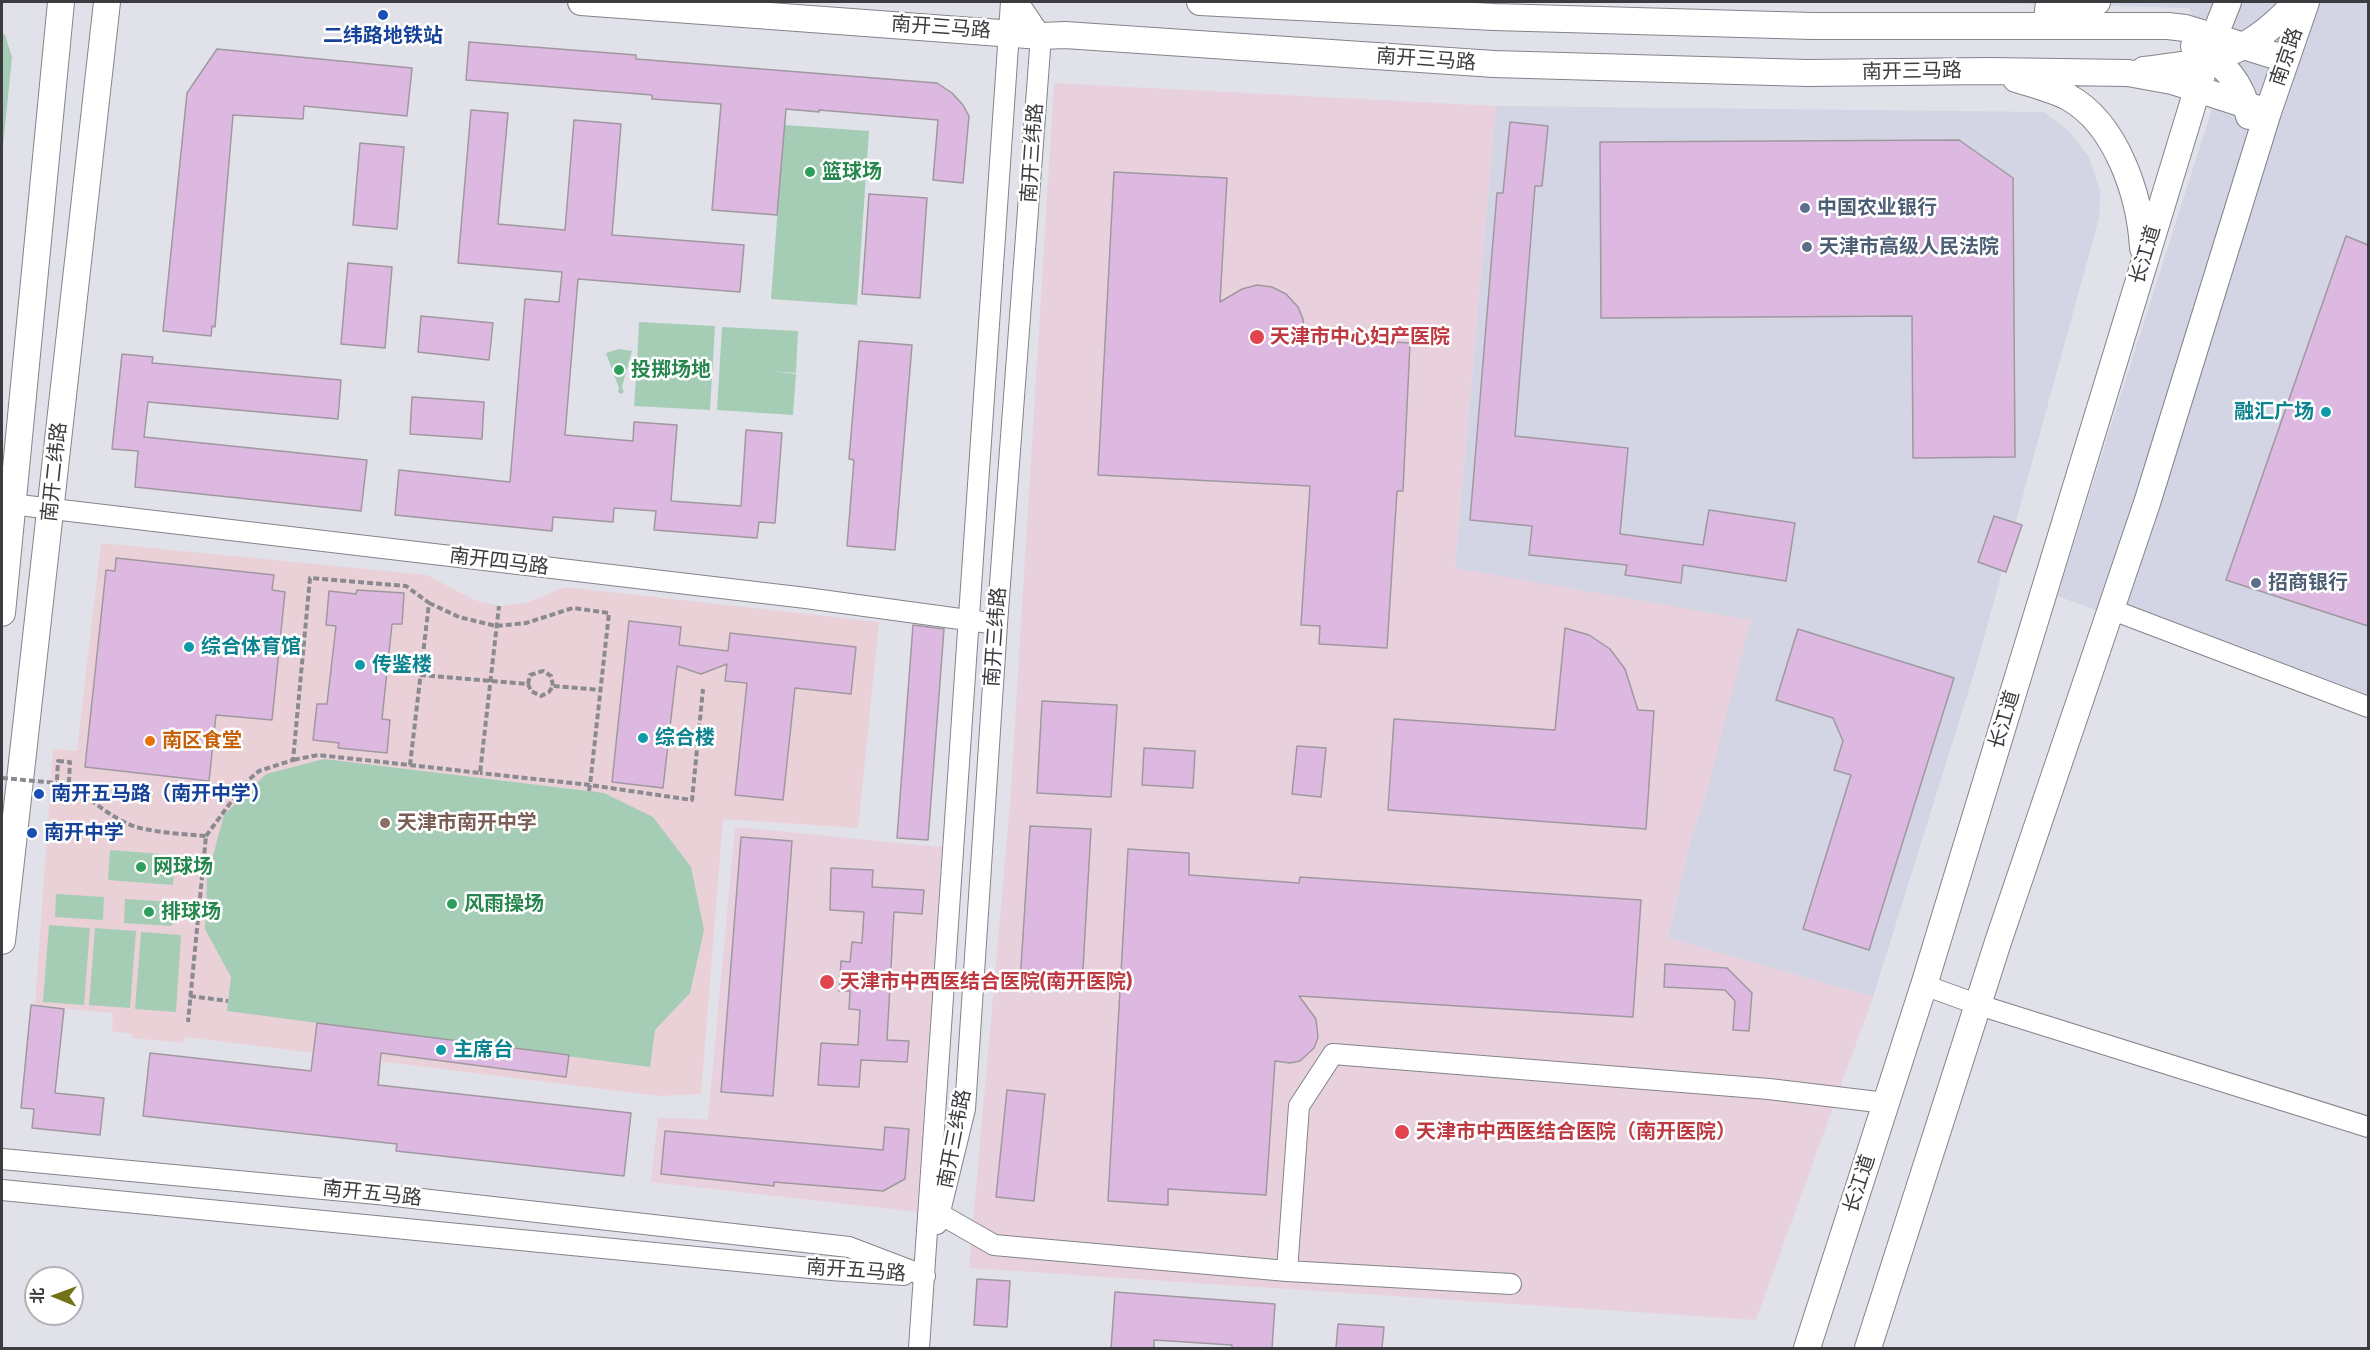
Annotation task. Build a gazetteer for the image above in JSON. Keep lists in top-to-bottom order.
{
  "streets": {
    "main road": [
      "南开三马路",
      "南京路",
      "长江道",
      "南开二纬路"
    ],
    "street": ["南开三纬路", "南开四马路", "南开五马路"]
  },
  "crossings": [
    ["南开三马路", "南京路"],
    ["南开三马路", "南开三纬路"],
    ["南开三马路", "长江道"],
    ["南开三纬路", "南开四马路"],
    ["南开三纬路", "南开五马路"],
    ["南开二纬路", "南开四马路"]
  ],
  "places": [
    "二纬路地铁站",
    "篮球场",
    "中国农业银行",
    "天津市高级人民法院",
    "天津市中心妇产医院",
    "投掷场地",
    "融汇广场",
    "招商银行",
    "综合体育馆",
    "传鉴楼",
    "综合楼",
    "南区食堂",
    "南开五马路（南开中学）",
    "天津市南开中学",
    "南开中学",
    "网球场",
    "风雨操场",
    "排球场",
    "天津市中西医结合医院(南开医院)",
    "主席台",
    "天津市中西医结合医院（南开医院）"
  ],
  "north": "left"
}
